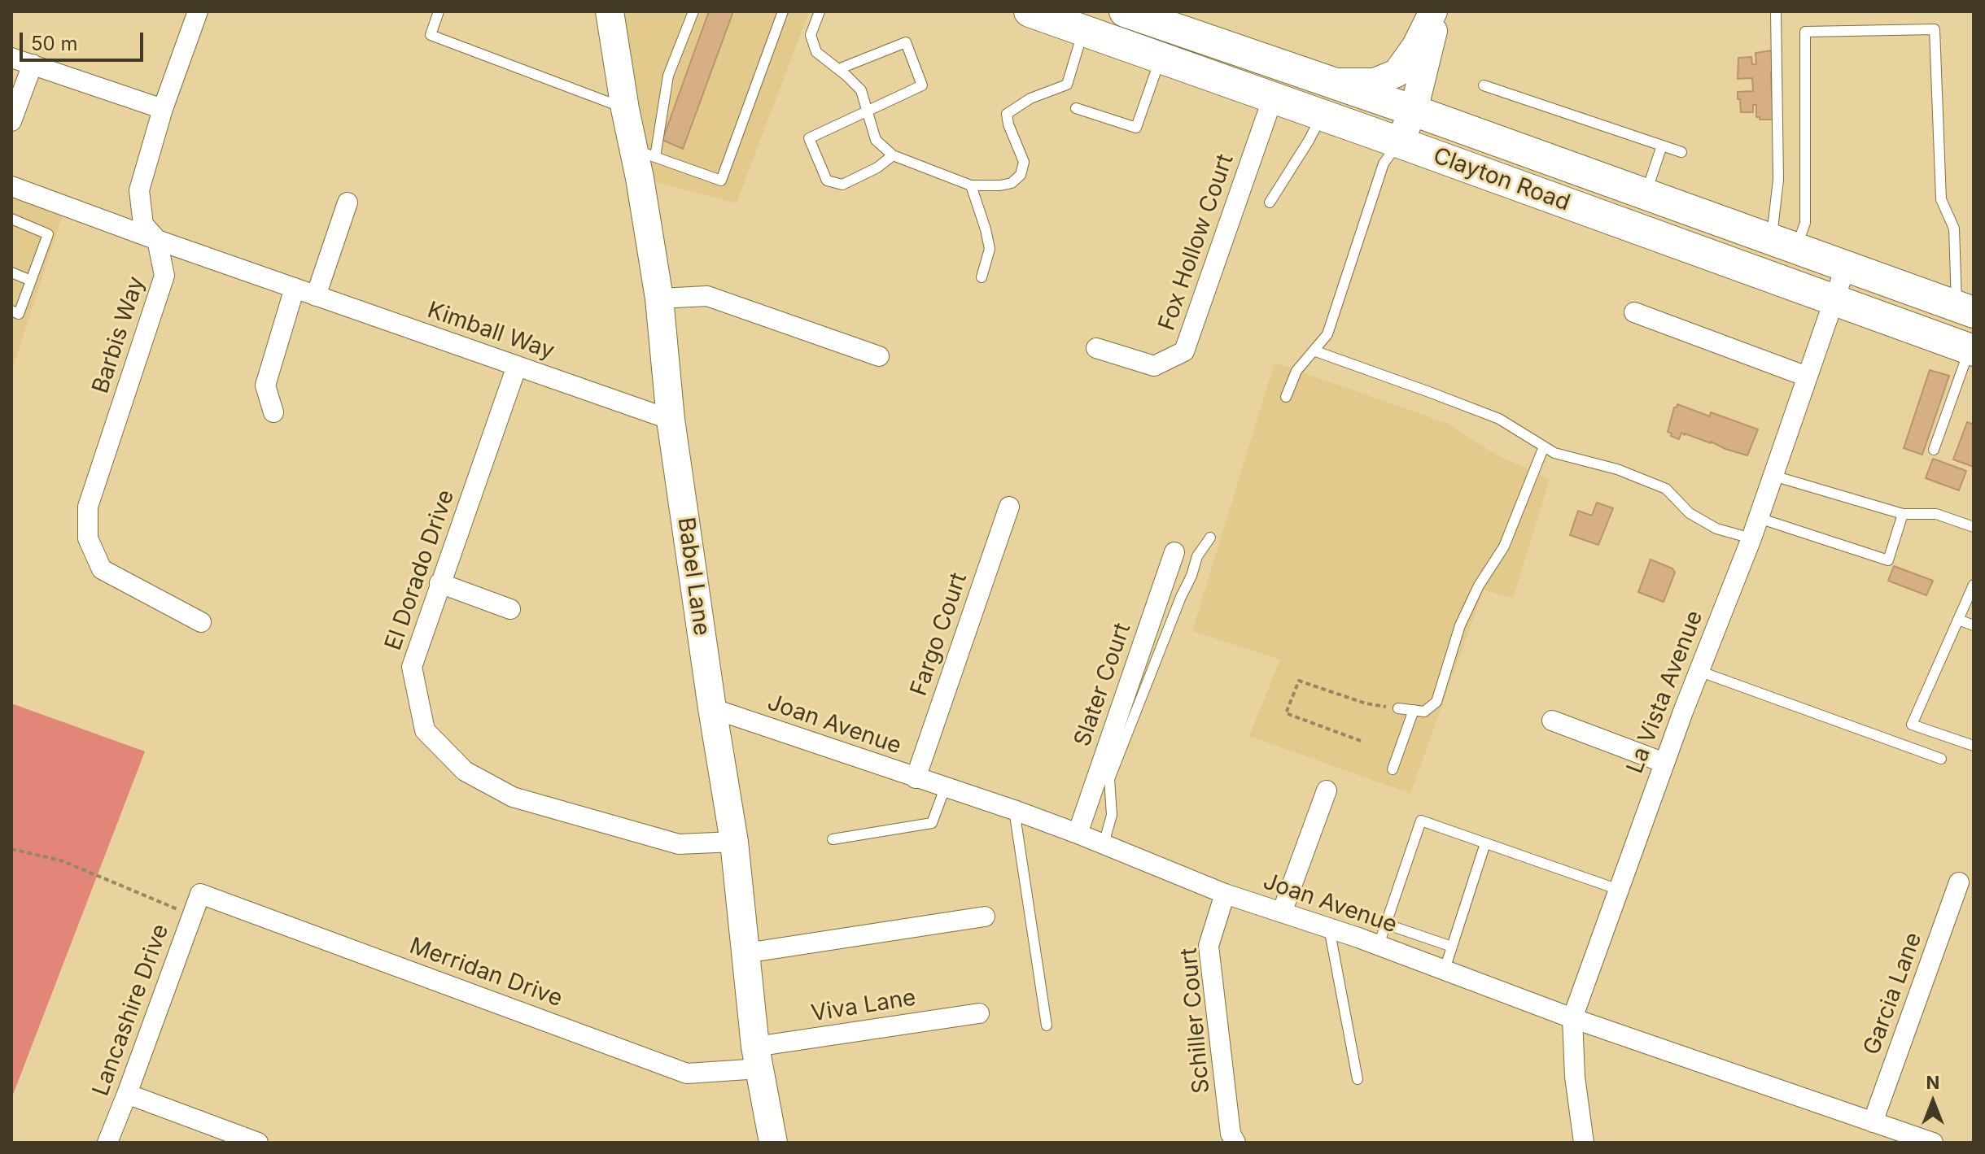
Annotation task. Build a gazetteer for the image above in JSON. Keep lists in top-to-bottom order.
{
  "streets": {
    "main road": ["Clayton Road"],
    "street": [
      "Fox Hollow Court",
      "Kimball Way",
      "Barbis Way",
      "El Dorado Drive",
      "Babel Lane",
      "Fargo Court",
      "Slater Court",
      "La Vista Avenue",
      "Joan Avenue",
      "Merridan Drive",
      "Garcia Lane",
      "Viva Lane",
      "Lancashire Drive",
      "Schiller Court"
    ]
  },
  "crossings": [
    ["Clayton Road", "Fox Hollow Court"],
    ["Clayton Road", "La Vista Avenue"],
    ["Kimball Way", "Barbis Way"],
    ["Kimball Way", "El Dorado Drive"],
    ["Kimball Way", "Babel Lane"],
    ["El Dorado Drive", "Babel Lane"],
    ["Babel Lane", "Joan Avenue"],
    ["Babel Lane", "Merridan Drive"],
    ["Babel Lane", "Viva Lane"],
    ["Fargo Court", "Joan Avenue"],
    ["Slater Court", "Joan Avenue"],
    ["La Vista Avenue", "Joan Avenue"],
    ["Joan Avenue", "Garcia Lane"],
    ["Joan Avenue", "Schiller Court"],
    ["Merridan Drive", "Viva Lane"],
    ["Merridan Drive", "Lancashire Drive"]
  ],
  "scale_bar": "50 m",
  "north": "top"
}
